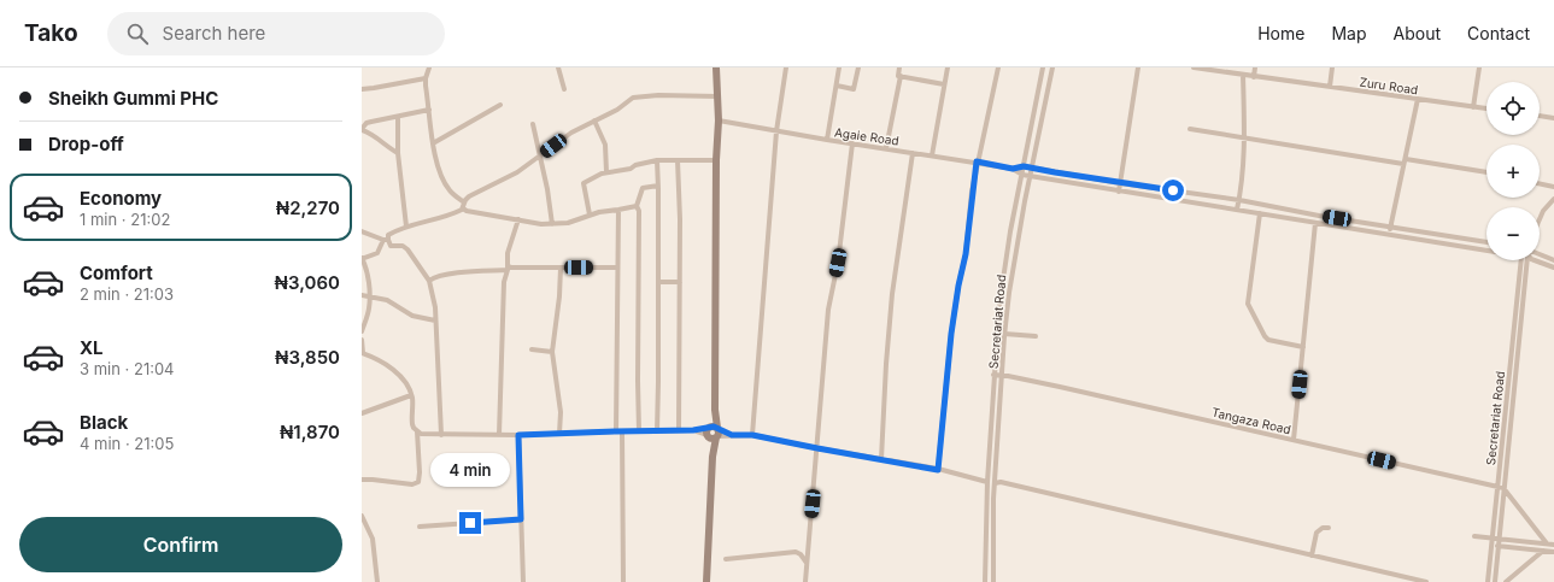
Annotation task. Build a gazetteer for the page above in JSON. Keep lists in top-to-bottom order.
{
  "streets": {
    "street": [
      "Zuru Road",
      "Agaie Road",
      "Secretariat Road",
      "Tangaza Road"
    ]
  },
  "crossings": [
    ["Secretariat Road", "Tangaza Road"]
  ],
  "page": {
    "header": "Tako",
    "search": "Search here",
    "nav": [
      "Home",
      "Map",
      "About",
      "Contact"
    ],
    "banner": ["Sheikh Gummi PHC", "Drop-off"],
    "map_buttons": ["+", "−"],
    "list": [
      {
        "name": "Economy",
        "note": "1 min · 21:02",
        "value": "₦2,270"
      },
      {
        "name": "Comfort",
        "note": "2 min · 21:03",
        "value": "₦3,060"
      },
      {
        "name": "XL",
        "note": "3 min · 21:04",
        "value": "₦3,850"
      },
      {
        "name": "Black",
        "note": "4 min · 21:05",
        "value": "₦1,870"
      }
    ],
    "bubble": "4 min",
    "buttons": "Confirm"
  }
}
